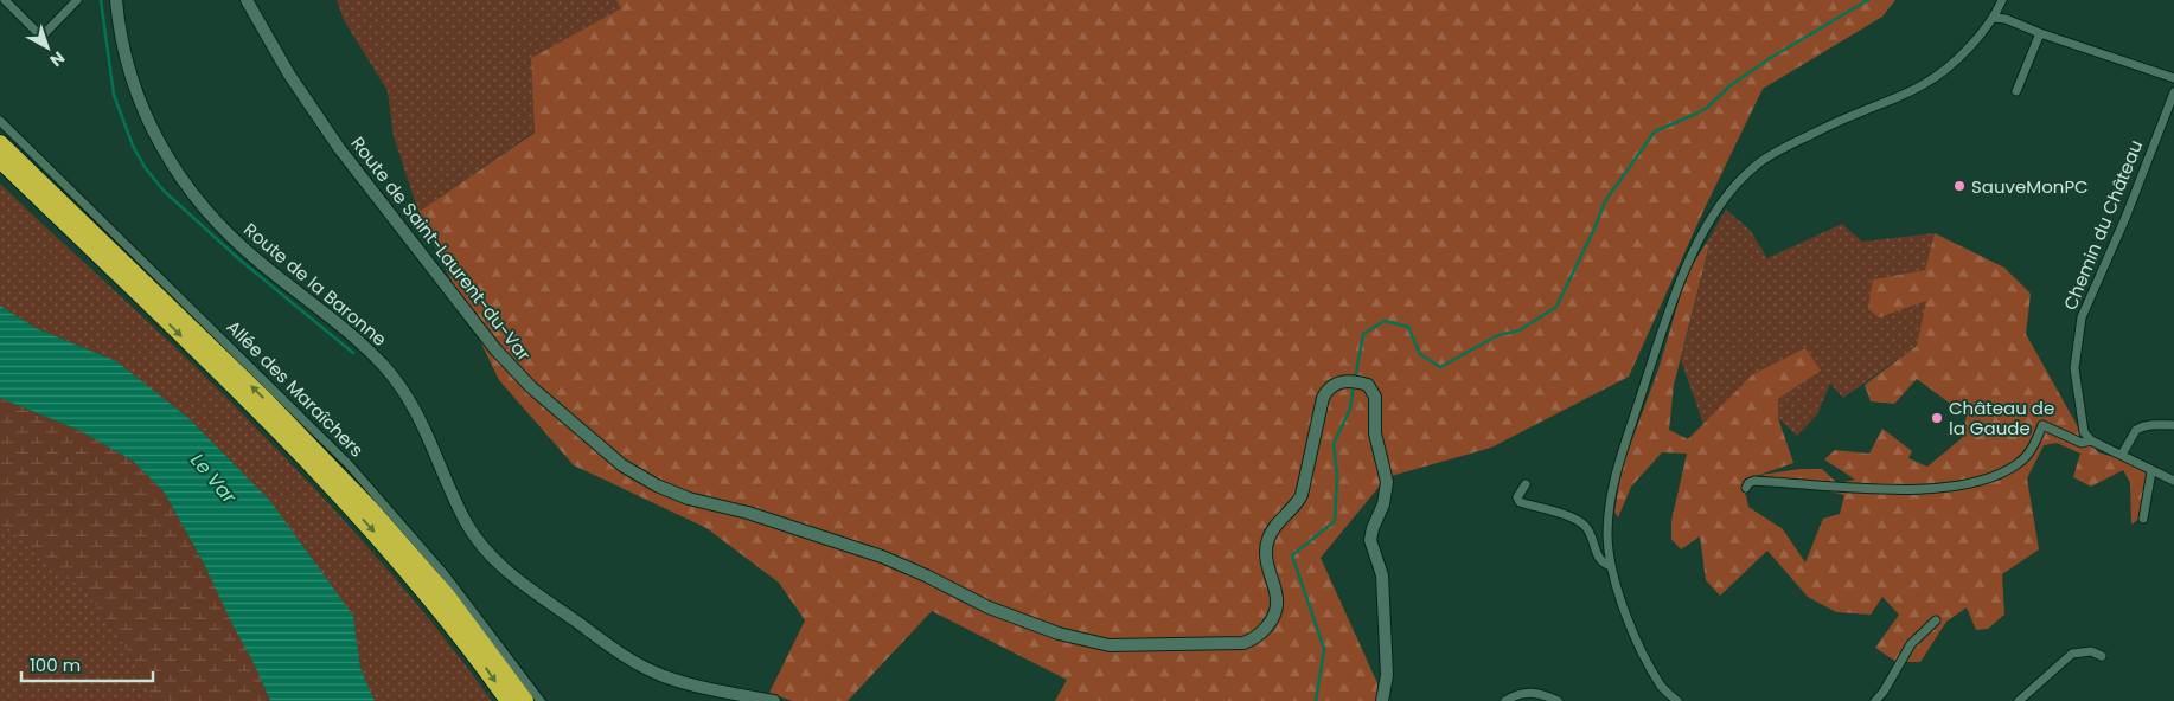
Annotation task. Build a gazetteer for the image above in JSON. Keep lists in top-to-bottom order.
{
  "streets": {
    "street": [
      "Chemin du Château",
      "Route de Saint-Laurent-du-Var",
      "Route de la Baronne",
      "Allée des Maraîchers"
    ]
  },
  "water": ["Le Var"],
  "places": ["SauveMonPC", "Château de la Gaude"],
  "scale_bar": "100 m",
  "north": "bottom right"
}
